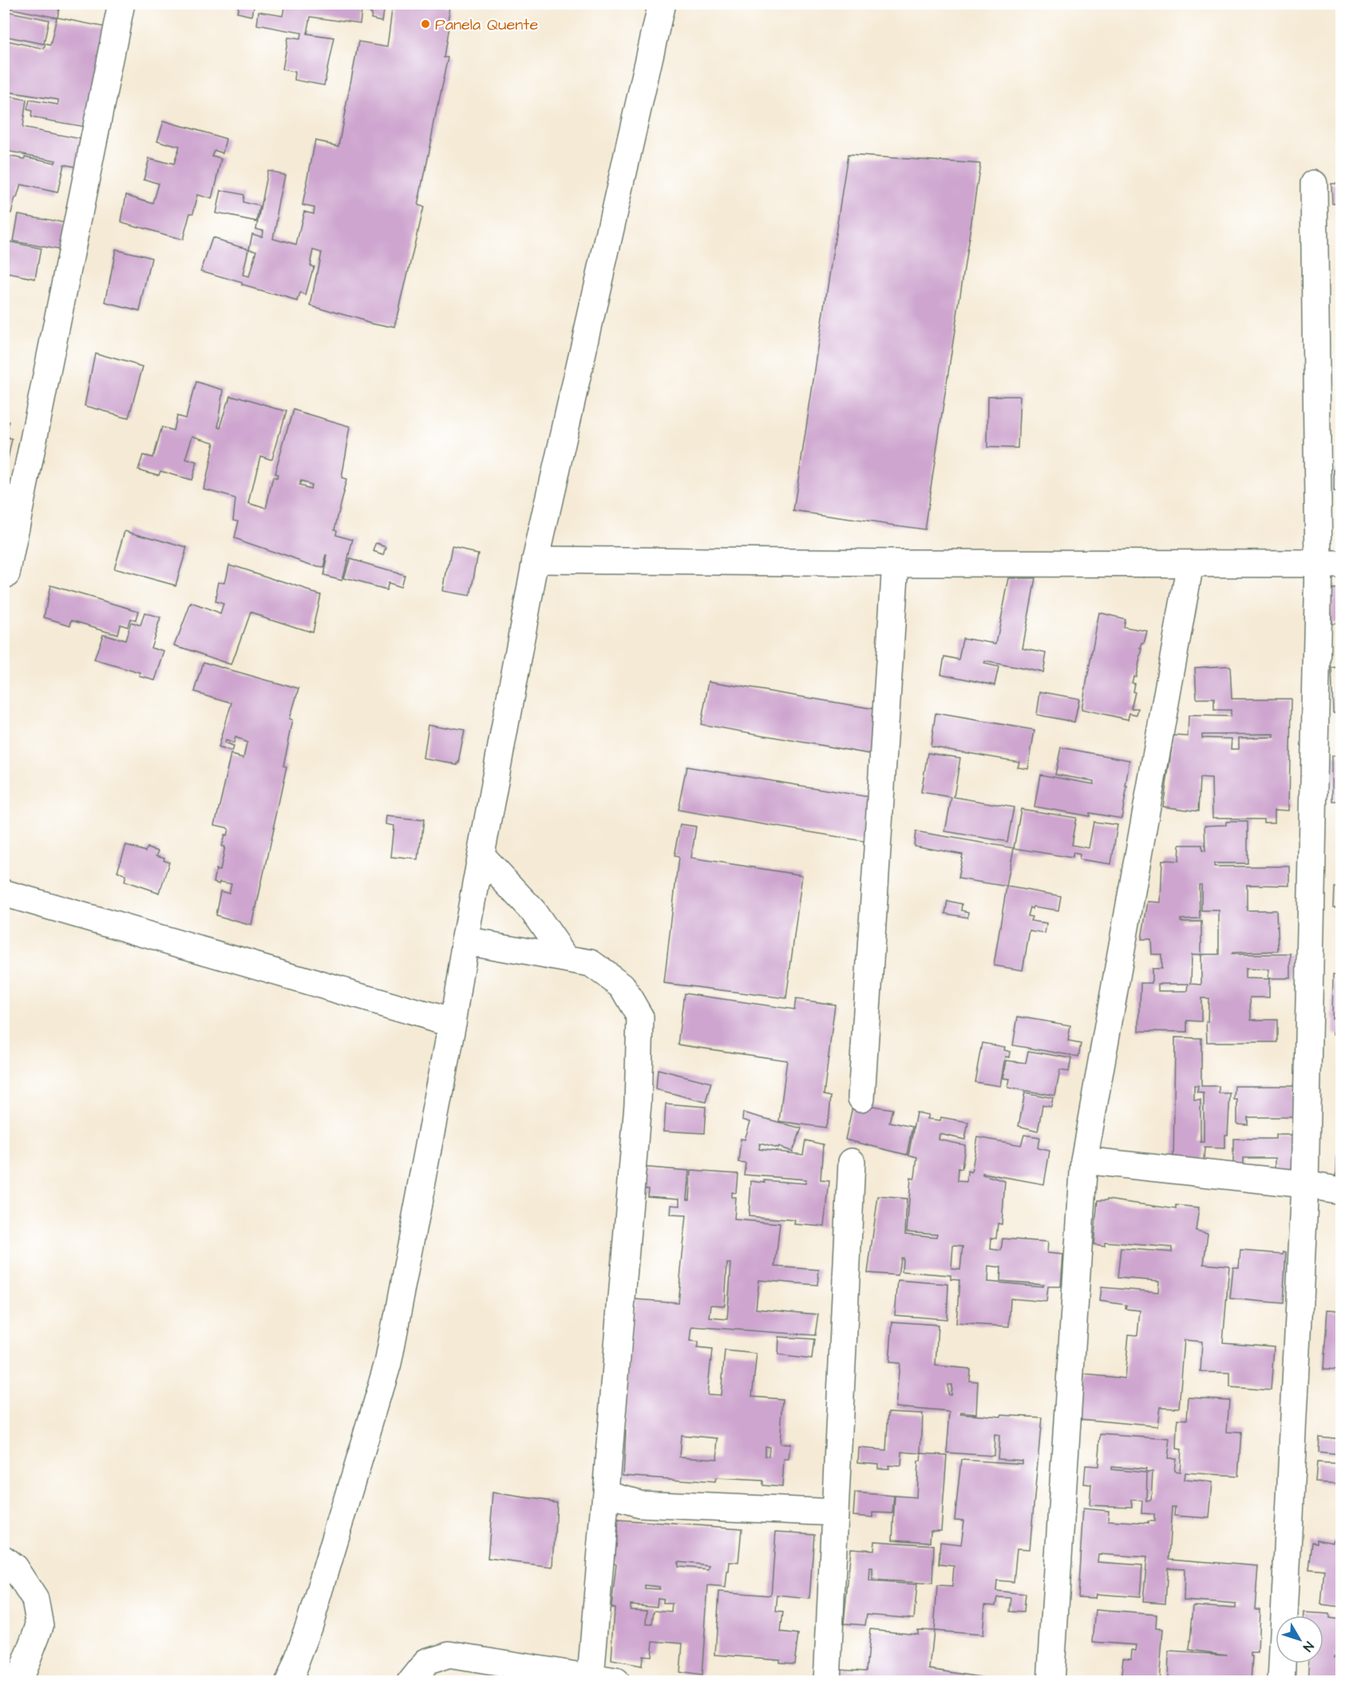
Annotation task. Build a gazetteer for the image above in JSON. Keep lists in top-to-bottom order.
{
  "places": ["Panela Quente"],
  "north": "bottom right"
}
